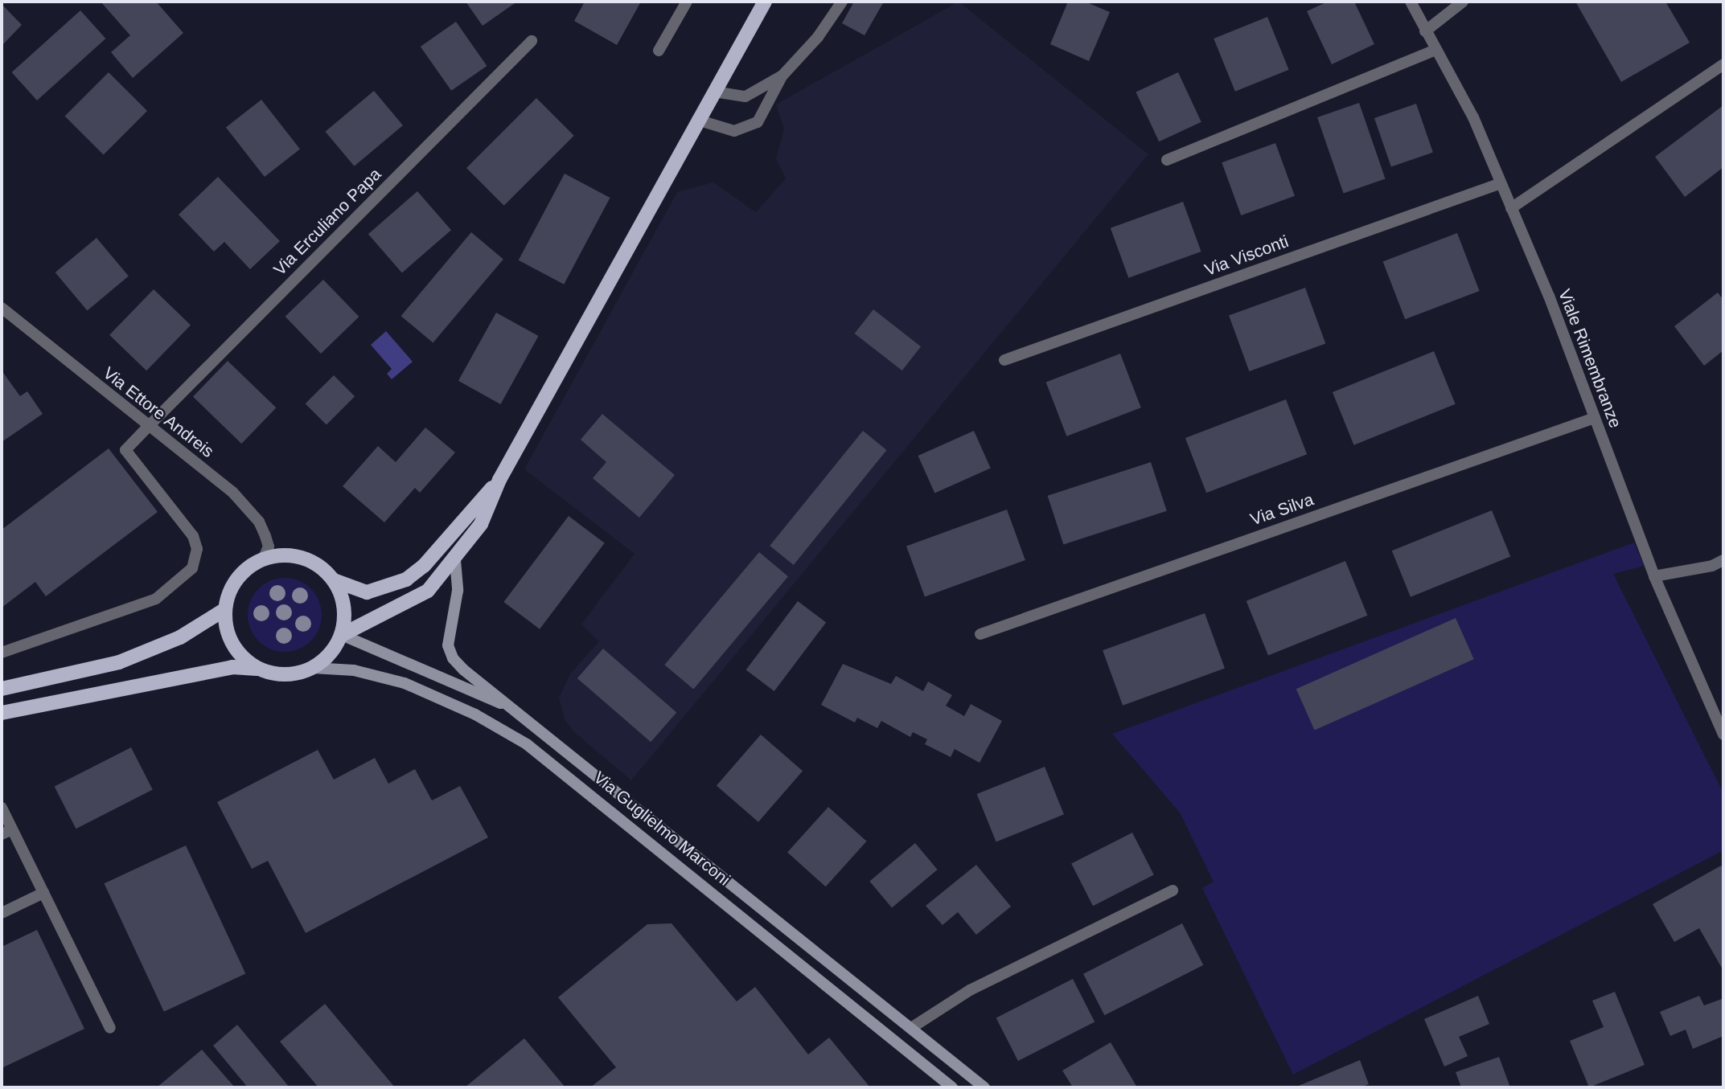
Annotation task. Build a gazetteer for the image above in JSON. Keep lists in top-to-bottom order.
{
  "streets": {
    "main road": ["Via Guglielmo Marconi"],
    "street": [
      "Via Erculiano Papa",
      "Via Visconti",
      "Viale Rimembranze",
      "Via Ettore Andreis",
      "Via Silva"
    ]
  },
  "crossings": [
    ["Via Erculiano Papa", "Via Ettore Andreis"],
    ["Via Visconti", "Viale Rimembranze"],
    ["Viale Rimembranze", "Via Silva"],
    ["Via Ettore Andreis", "Via Guglielmo Marconi"]
  ]
}
